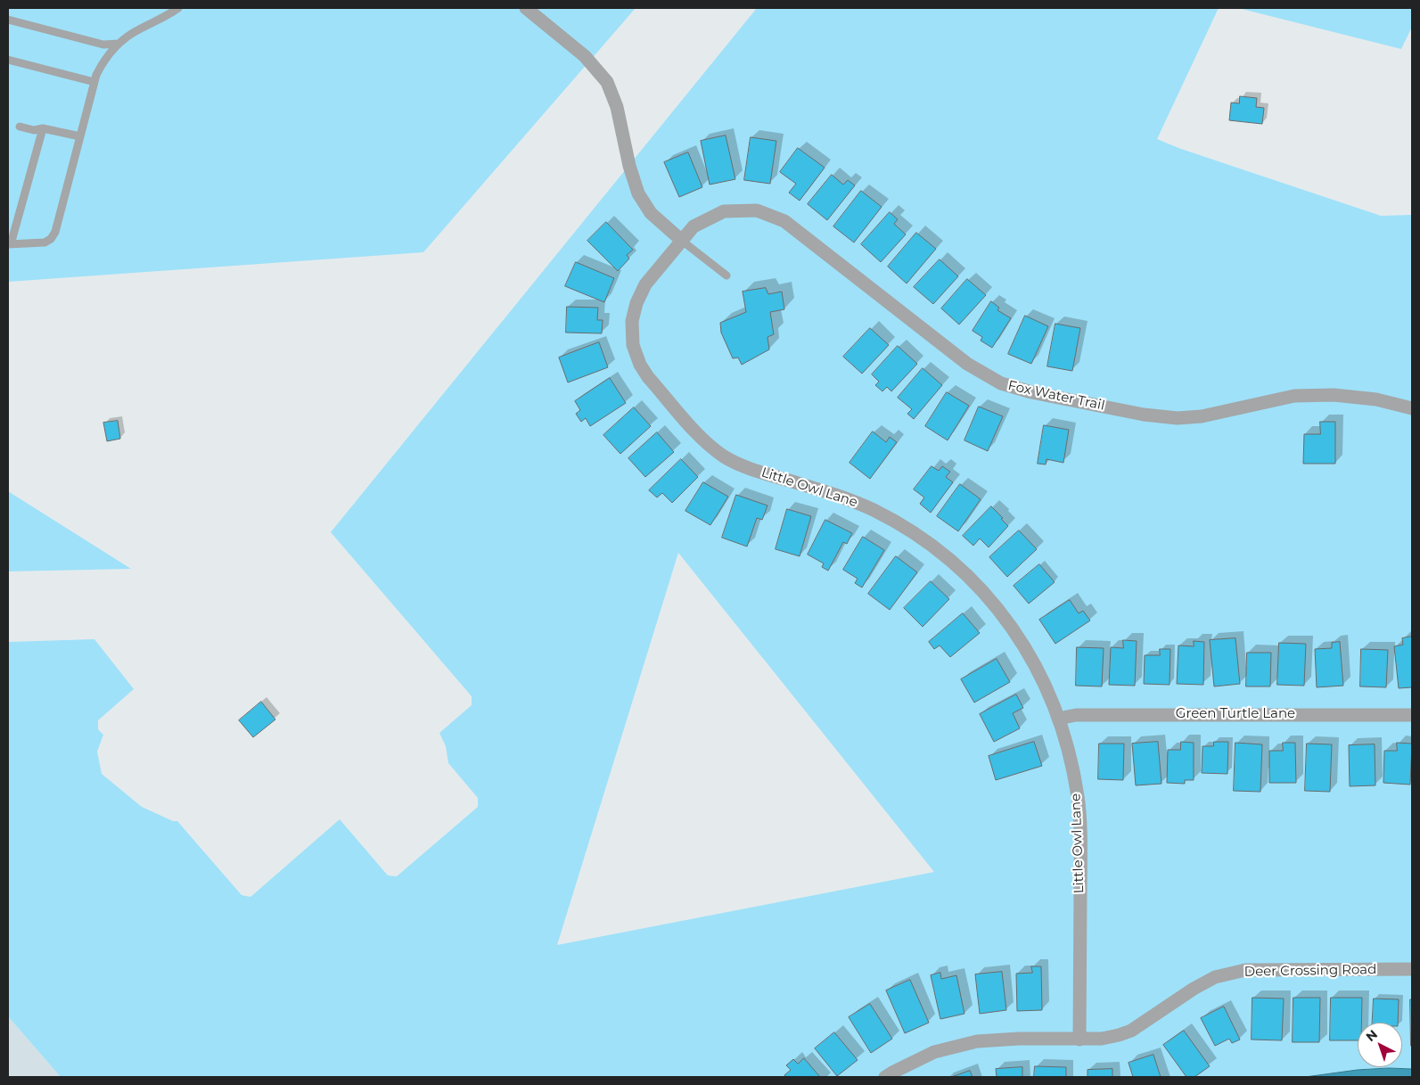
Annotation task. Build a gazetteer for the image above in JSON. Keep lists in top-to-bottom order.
{
  "streets": {
    "street": [
      "Fox Water Trail",
      "Little Owl Lane",
      "Green Turtle Lane",
      "Deer Crossing Road"
    ]
  },
  "crossings": [
    ["Fox Water Trail", "Little Owl Lane"],
    ["Little Owl Lane", "Green Turtle Lane"],
    ["Little Owl Lane", "Deer Crossing Road"]
  ],
  "north": "top left"
}
